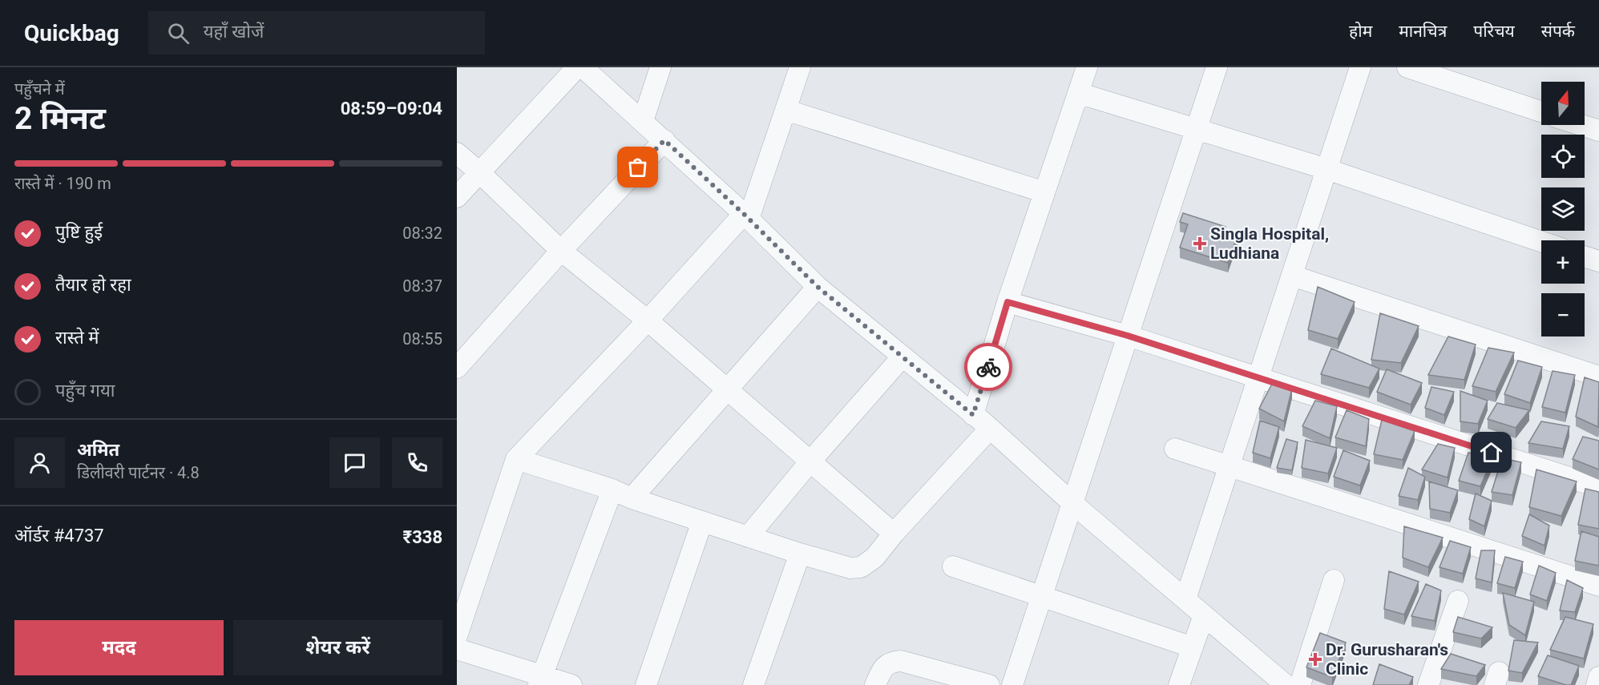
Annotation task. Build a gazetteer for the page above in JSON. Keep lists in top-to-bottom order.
{
  "places": {
    "health": ["Singla Hospital, Ludhiana", "Dr. Gurusharan's Clinic"]
  },
  "north": "top",
  "page": {
    "header": "Quickbag",
    "search": "यहाँ खोजें",
    "nav": [
      "होम",
      "मानचित्र",
      "परिचय",
      "संपर्क"
    ],
    "heading": ["2 मिनट", "पहुँचने में", "08:59–09:04"],
    "panel": [
      "अमित",
      "डिलीवरी पार्टनर · 4.8",
      "ऑर्डर #4737",
      "₹338"
    ],
    "map_buttons": ["+", "−"],
    "bar": "रास्ते में · 190 m",
    "list": [
      ["पुष्टि हुई", "08:32"],
      ["तैयार हो रहा", "08:37"],
      ["रास्ते में", "08:55"],
      "पहुँच गया"
    ],
    "buttons": ["मदद", "शेयर करें"]
  }
}
